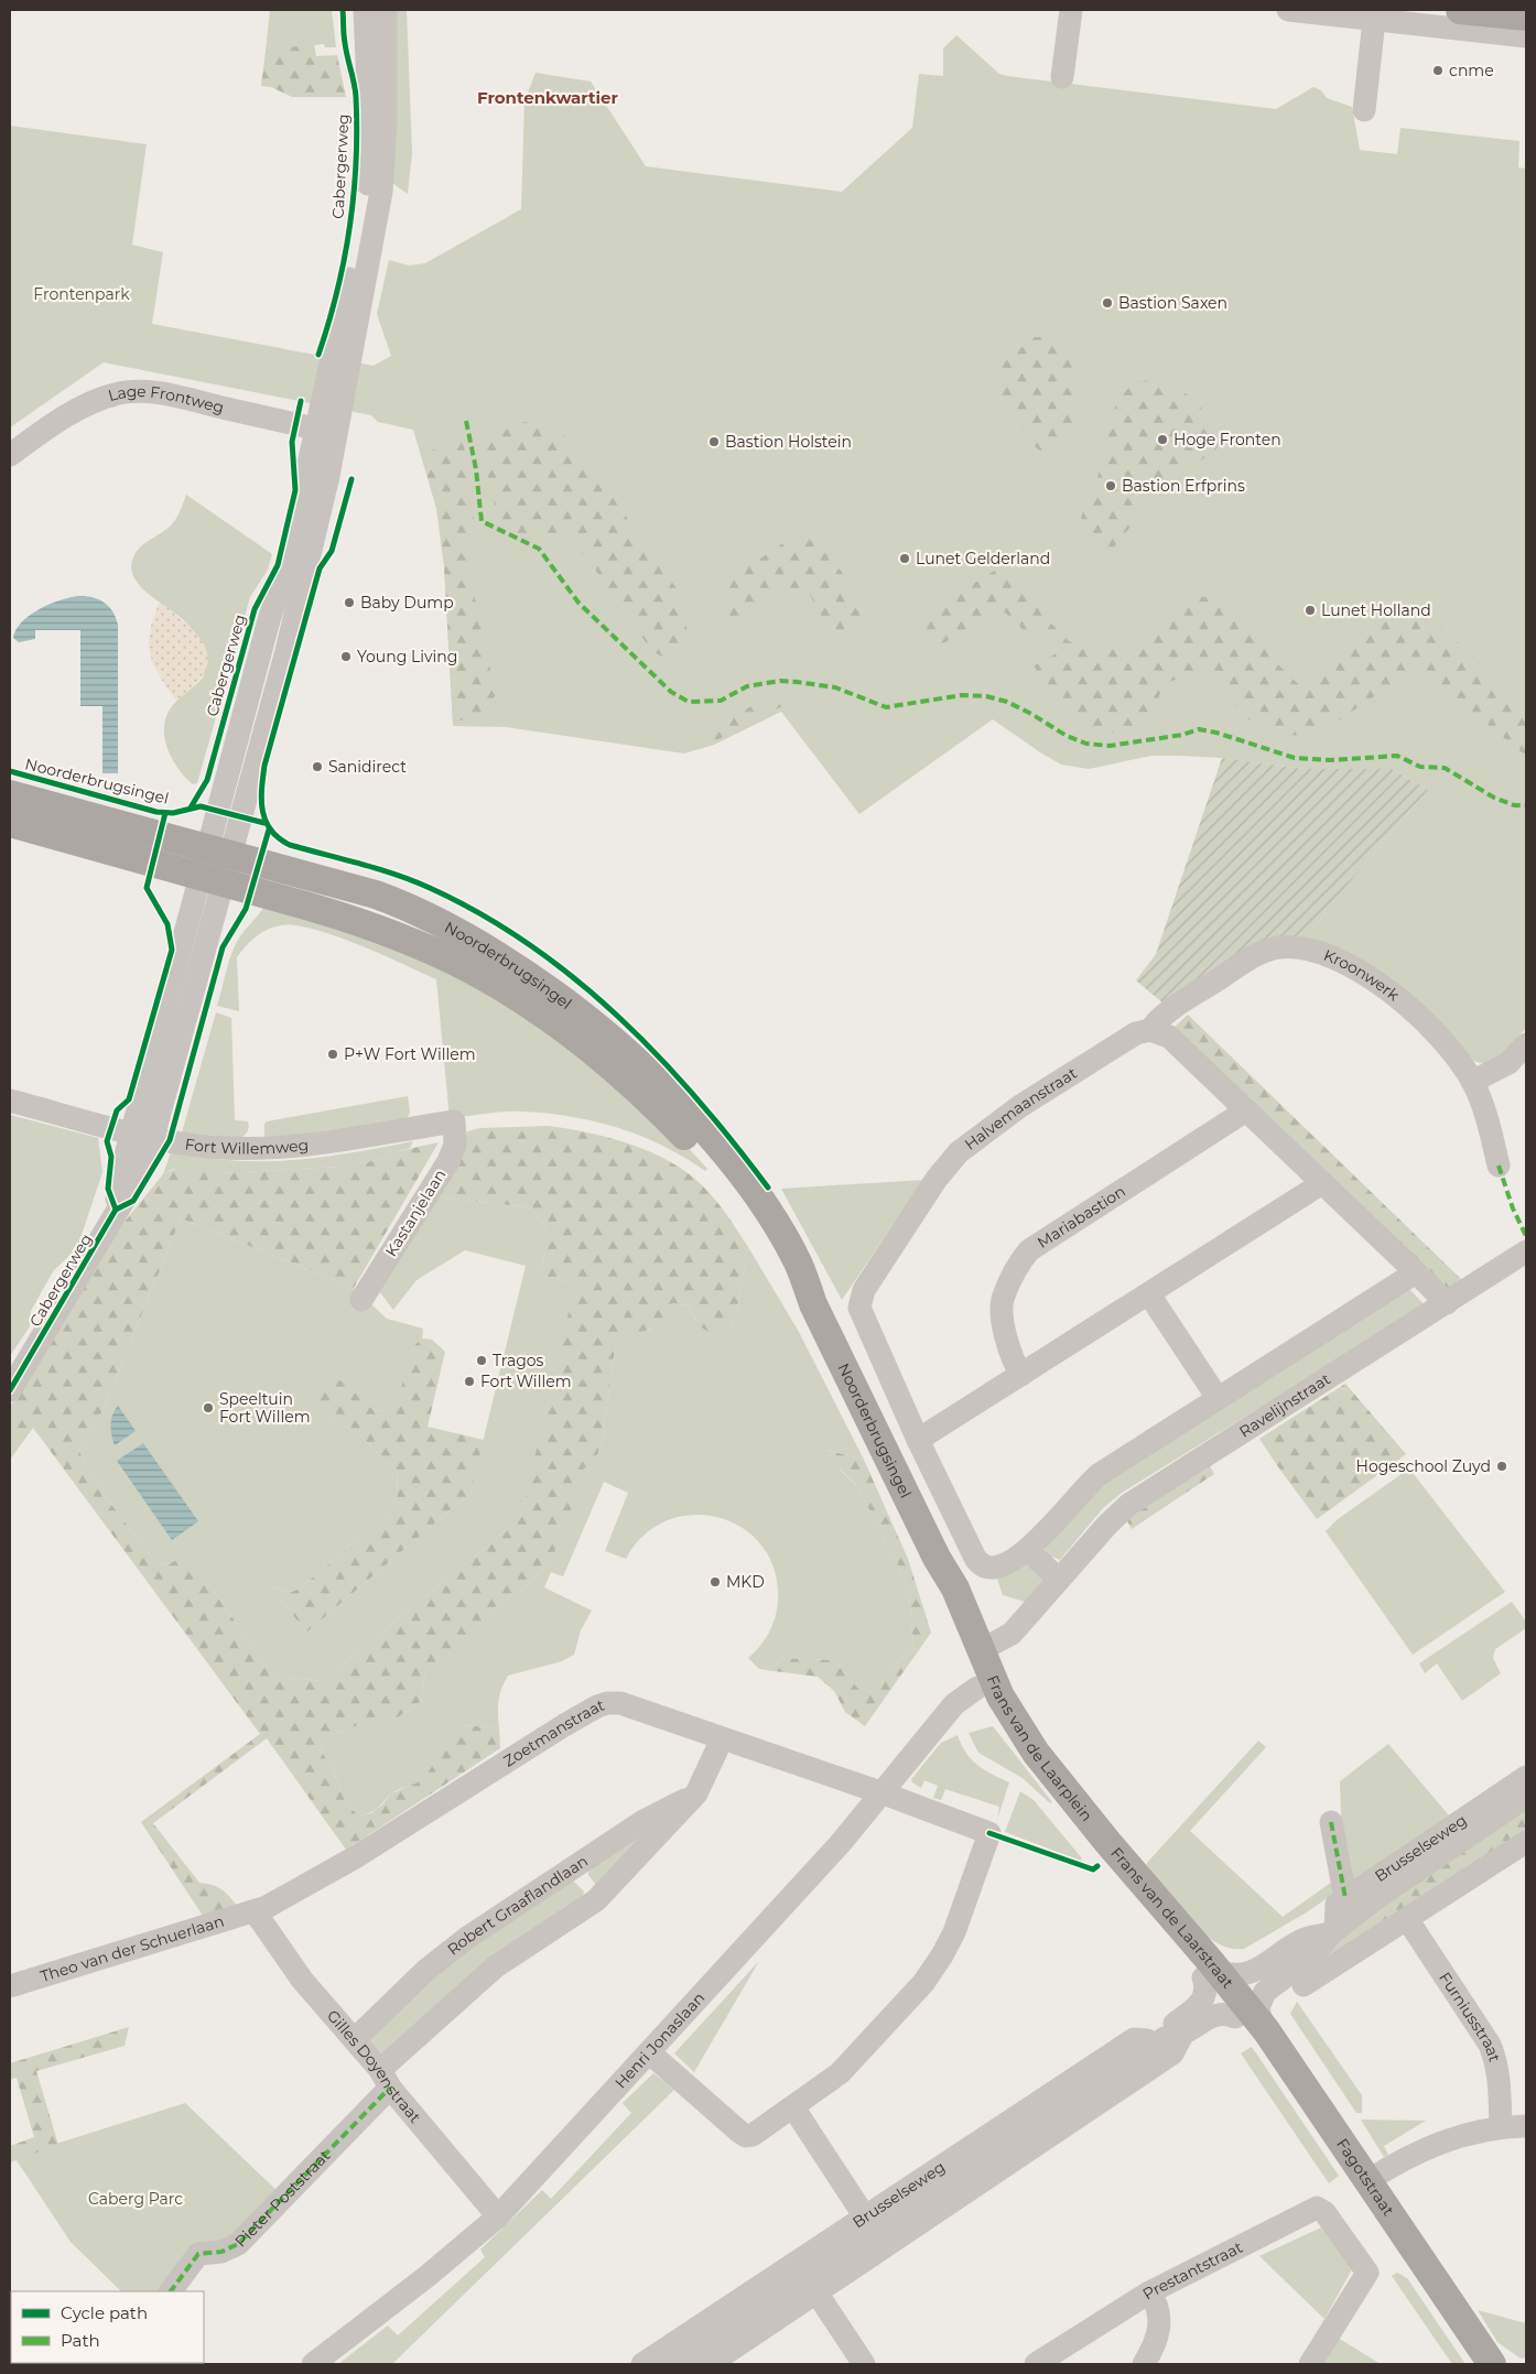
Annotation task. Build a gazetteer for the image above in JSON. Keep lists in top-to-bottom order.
{
  "streets": {
    "main road": [
      "Noorderbrugsingel",
      "Frans van de Laarplein",
      "Frans van de Laarstraat",
      "Fagotstraat"
    ],
    "street": [
      "Cabergerweg",
      "Lage Frontweg",
      "Kroonwerk",
      "Halvemaanstraat",
      "Fort Willemweg",
      "Kastanjelaan",
      "Mariabastion",
      "Ravelijnstraat",
      "Zoetmanstraat",
      "Brusselseweg",
      "Robert Graaflandlaan",
      "Theo van der Schuerlaan",
      "Furniusstraat",
      "Henri Jonaslaan",
      "Gilles Doyenstraat",
      "Pieter Poststraat",
      "Prestantstraat"
    ]
  },
  "crossings": [
    ["Cabergerweg", "Lage Frontweg"],
    ["Cabergerweg", "Noorderbrugsingel"],
    ["Cabergerweg", "Fort Willemweg"],
    ["Noorderbrugsingel", "Ravelijnstraat"],
    ["Noorderbrugsingel", "Frans van de Laarplein"],
    ["Noorderbrugsingel", "Henri Jonaslaan"],
    ["Kroonwerk", "Halvemaanstraat"],
    ["Fort Willemweg", "Kastanjelaan"],
    ["Ravelijnstraat", "Frans van de Laarplein"],
    ["Zoetmanstraat", "Theo van der Schuerlaan"],
    ["Zoetmanstraat", "Henri Jonaslaan"],
    ["Zoetmanstraat", "Gilles Doyenstraat"],
    ["Frans van de Laarplein", "Frans van de Laarstraat"],
    ["Frans van de Laarplein", "Henri Jonaslaan"],
    ["Brusselseweg", "Frans van de Laarstraat"],
    ["Brusselseweg", "Fagotstraat"],
    ["Robert Graaflandlaan", "Gilles Doyenstraat"],
    ["Frans van de Laarstraat", "Fagotstraat"],
    ["Theo van der Schuerlaan", "Gilles Doyenstraat"],
    ["Henri Jonaslaan", "Gilles Doyenstraat"],
    ["Gilles Doyenstraat", "Pieter Poststraat"]
  ],
  "districts": ["Frontenkwartier"],
  "parks": ["Frontenpark", "Caberg Parc"],
  "places": [
    "cnme",
    "Bastion Saxen",
    "Hoge Fronten",
    "Bastion Holstein",
    "Bastion Erfprins",
    "Lunet Gelderland",
    "Baby Dump",
    "Lunet Holland",
    "Young Living",
    "Sanidirect",
    "P+W Fort Willem",
    "Tragos",
    "Fort Willem",
    "Speeltuin Fort Willem",
    "Hogeschool Zuyd",
    "MKD"
  ],
  "legend": ["Cycle path", "Path"]
}
